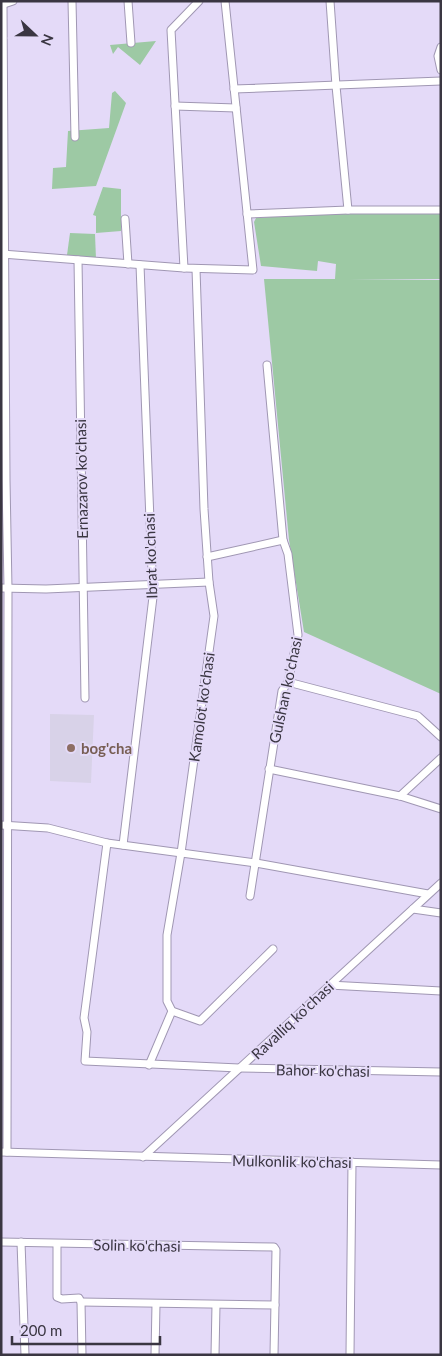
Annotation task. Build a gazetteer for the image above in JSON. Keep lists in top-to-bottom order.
{
  "streets": {
    "street": [
      "Ernazarov ko'chasi",
      "Ibrat ko'chasi",
      "Gulshan ko'chasi",
      "Kamolot ko'chasi",
      "Ravalliq ko'chasi",
      "Bahor ko'chasi",
      "Mulkonlik ko'chasi",
      "Solin ko'chasi"
    ]
  },
  "crossings": [
    ["Ravalliq ko'chasi", "Bahor ko'chasi"],
    ["Ravalliq ko'chasi", "Mulkonlik ko'chasi"]
  ],
  "places": ["bog'cha"],
  "scale_bar": "200 m",
  "north": "right"
}
